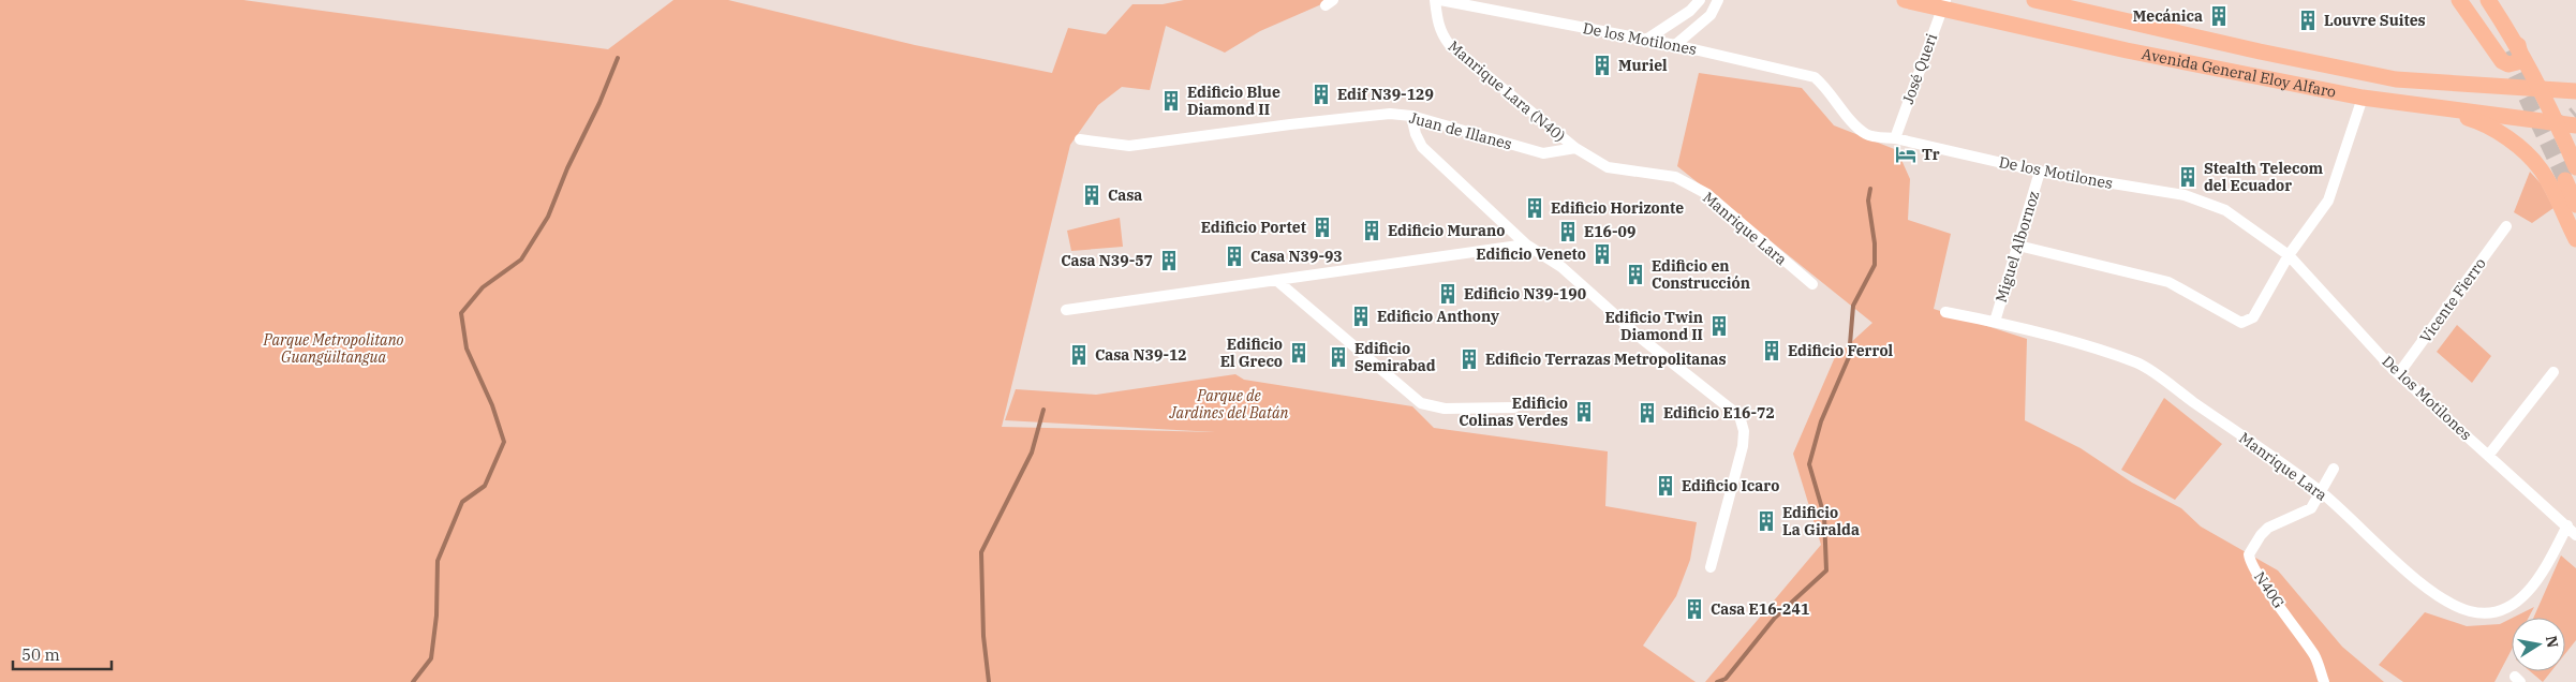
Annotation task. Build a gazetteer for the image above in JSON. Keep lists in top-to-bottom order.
{
  "streets": {
    "main road": ["Avenida General Eloy Alfaro"],
    "street": [
      "De los Motilones",
      "José Queri",
      "Manrique Lara (N40)",
      "Juan de Illanes",
      "Manrique Lara",
      "Miguel Albornoz",
      "Vicente Fierro",
      "N40G"
    ]
  },
  "crossings": [
    ["De los Motilones", "José Queri"],
    ["De los Motilones", "Manrique Lara"],
    ["De los Motilones", "Miguel Albornoz"],
    ["De los Motilones", "Vicente Fierro"],
    ["José Queri", "Avenida General Eloy Alfaro"],
    ["Manrique Lara (N40)", "Juan de Illanes"],
    ["Manrique Lara (N40)", "Manrique Lara"],
    ["Juan de Illanes", "Manrique Lara"],
    ["Manrique Lara", "Miguel Albornoz"],
    ["Manrique Lara", "N40G"]
  ],
  "parks": ["Parque Metropolitano Guangüiltangua", "Parque de Jardines del Batán"],
  "places": {
    "building": [
      "Mecánica",
      "Louvre Suites",
      "Muriel",
      "Edif N39-129",
      "Edificio Blue Diamond II",
      "Stealth Telecom del Ecuador",
      "Casa",
      "Edificio Horizonte",
      "Edificio Portet",
      "Edificio Murano",
      "E16-09",
      "Edificio Veneto",
      "Casa N39-93",
      "Casa N39-57",
      "Edificio en Construcción",
      "Edificio N39-190",
      "Edificio Anthony",
      "Edificio Twin Diamond II",
      "Edificio Ferrol",
      "Edificio El Greco",
      "Casa N39-12",
      "Edificio Semirabad",
      "Edificio Terrazas Metropolitanas",
      "Edificio Colinas Verdes",
      "Edificio E16-72",
      "Edificio Icaro",
      "Edificio La Giralda",
      "Casa E16-241"
    ],
    "hotel": ["Tr"]
  },
  "scale_bar": "50 m",
  "north": "right"
}
